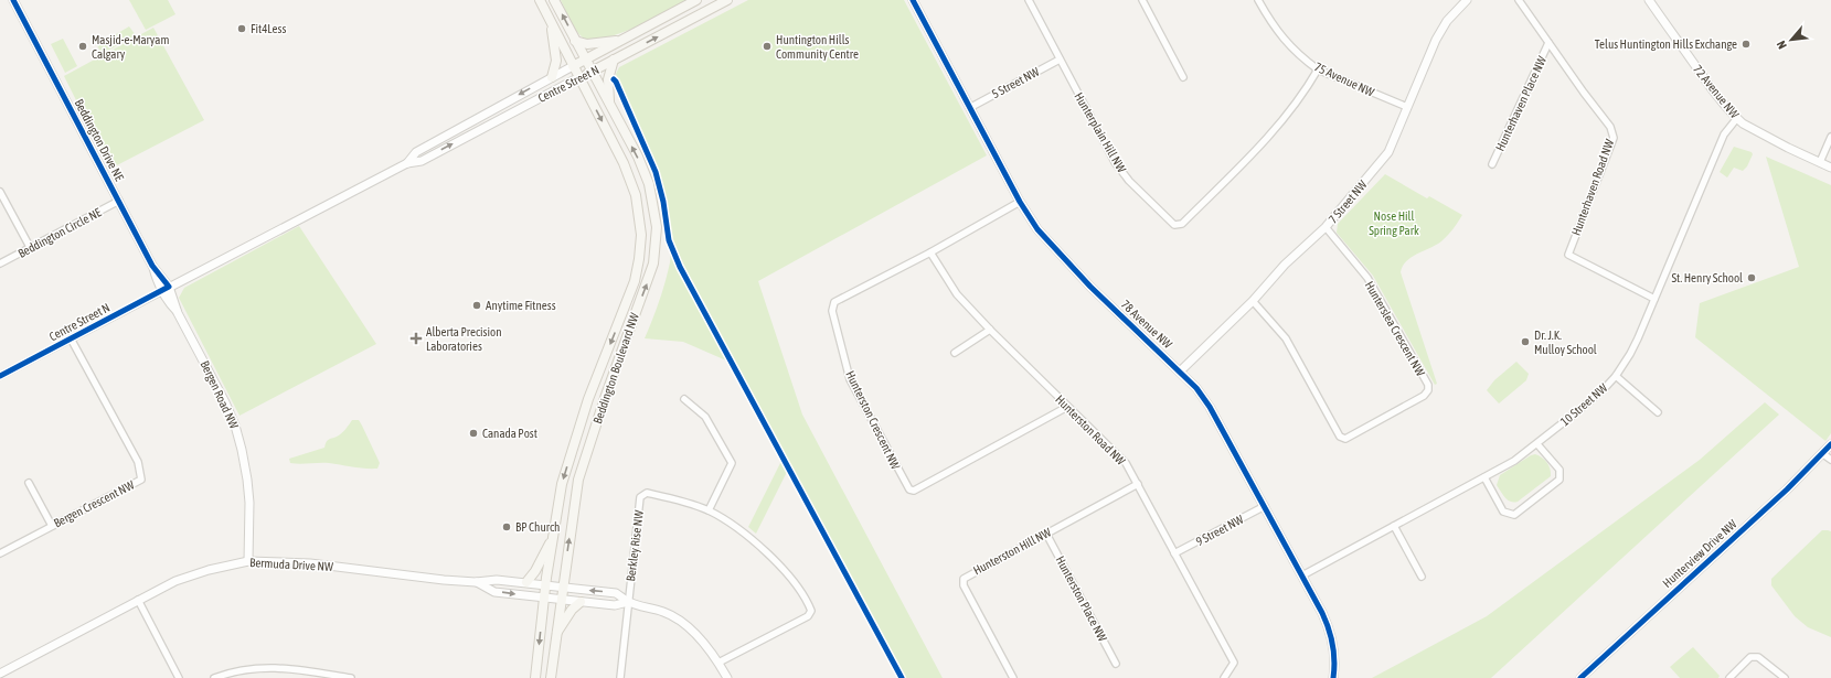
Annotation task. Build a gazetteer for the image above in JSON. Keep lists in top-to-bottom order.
{
  "streets": {
    "main road": ["Centre Street N", "Beddington Boulevard NW"],
    "street": [
      "75 Avenue NW",
      "5 Street NW",
      "72 Avenue NW",
      "Hunterhaven Place NW",
      "Hunterplain Hill NW",
      "Beddington Drive NE",
      "Hunterhaven Road NW",
      "7 Street NW",
      "Beddington Circle NE",
      "78 Avenue NW",
      "Hunterslea Crescent NW",
      "Bergen Road NW",
      "10 Street NW",
      "Hunterston Crescent NW",
      "Hunterston Road NW",
      "Bergen Crescent NW",
      "9 Street NW",
      "Berkley Rise NW",
      "Hunterston Hill NW",
      "Hunterview Drive NW",
      "Bermuda Drive NW",
      "Hunterston Place NW"
    ]
  },
  "crossings": [
    ["75 Avenue NW", "Hunterplain Hill NW"],
    ["75 Avenue NW", "7 Street NW"],
    ["5 Street NW", "Hunterplain Hill NW"],
    ["5 Street NW", "78 Avenue NW"],
    ["Centre Street N", "Beddington Drive NE"],
    ["Centre Street N", "Beddington Boulevard NW"],
    ["Centre Street N", "Bergen Road NW"],
    ["Centre Street N", "Bergen Crescent NW"],
    ["72 Avenue NW", "10 Street NW"],
    ["Hunterhaven Place NW", "Hunterhaven Road NW"],
    ["Beddington Drive NE", "Beddington Circle NE"],
    ["Beddington Drive NE", "Bergen Road NW"],
    ["Hunterhaven Road NW", "10 Street NW"],
    ["7 Street NW", "78 Avenue NW"],
    ["7 Street NW", "Hunterslea Crescent NW"],
    ["78 Avenue NW", "10 Street NW"],
    ["78 Avenue NW", "Hunterston Crescent NW"],
    ["78 Avenue NW", "9 Street NW"],
    ["Beddington Boulevard NW", "Bermuda Drive NW"],
    ["Bergen Road NW", "Bermuda Drive NW"],
    ["Hunterston Crescent NW", "Hunterston Road NW"],
    ["Hunterston Road NW", "9 Street NW"],
    ["Hunterston Road NW", "Hunterston Hill NW"],
    ["Berkley Rise NW", "Bermuda Drive NW"],
    ["Hunterston Hill NW", "Hunterston Place NW"]
  ],
  "parks": ["Nose Hill Spring Park"],
  "places": {
    "other": [
      "Fit4Less",
      "Telus Huntington Hills Exchange",
      "Masjid-e-Maryam Calgary",
      "Huntington Hills Community Centre",
      "St. Henry School",
      "Anytime Fitness",
      "Dr. J.K. Mulloy School",
      "Canada Post",
      "BP Church"
    ],
    "health": ["Alberta Precision Laboratories"]
  },
  "north": "bottom left"
}
